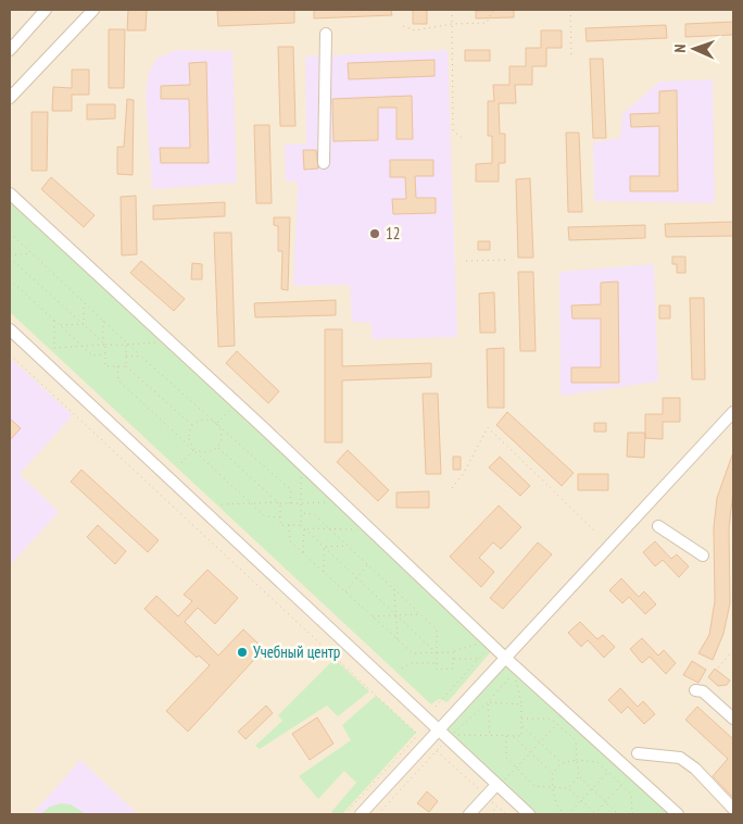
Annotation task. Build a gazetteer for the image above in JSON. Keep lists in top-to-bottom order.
{
  "places": ["12", "Учебный центр"],
  "north": "left"
}
